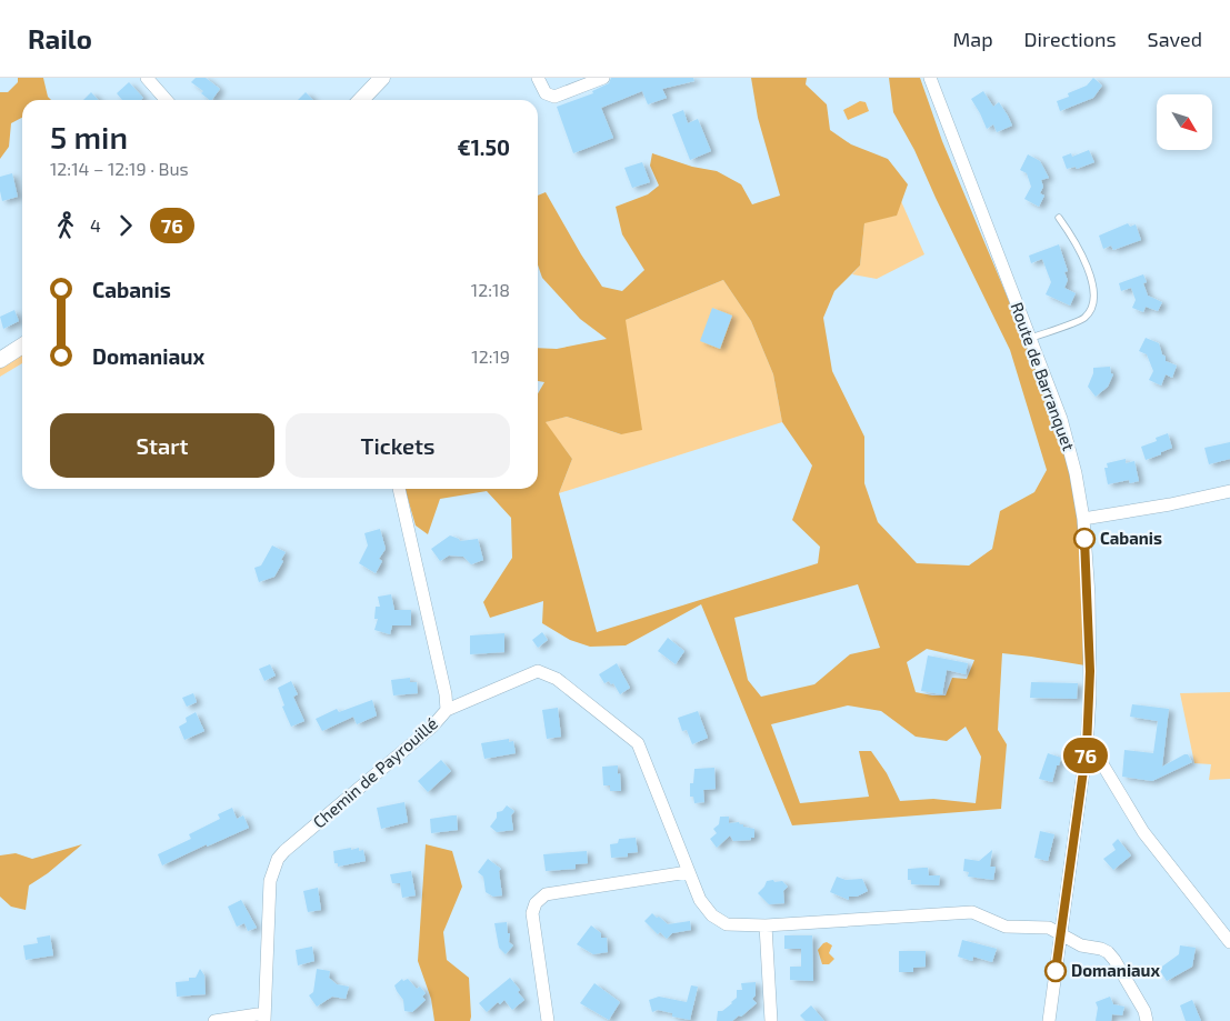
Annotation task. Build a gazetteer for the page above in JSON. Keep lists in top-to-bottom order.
{
  "streets": {
    "street": ["Route de Barranquet", "Chemin de Payrouillé"]
  },
  "places": ["Cabanis", "Domaniaux"],
  "lines": ["bus line 76"],
  "north": "bottom right",
  "page": {
    "header": "Railo",
    "nav": ["Map", "Directions", "Saved"],
    "on_map": "76",
    "heading": ["5 min", "12:14 – 12:19 · Bus", "€1.50"],
    "legs": ["4", "76"],
    "list": [
      {
        "name": "Cabanis",
        "value": "12:18"
      },
      {
        "name": "Domaniaux",
        "value": "12:19"
      }
    ],
    "buttons": ["Start", "Tickets"]
  }
}
